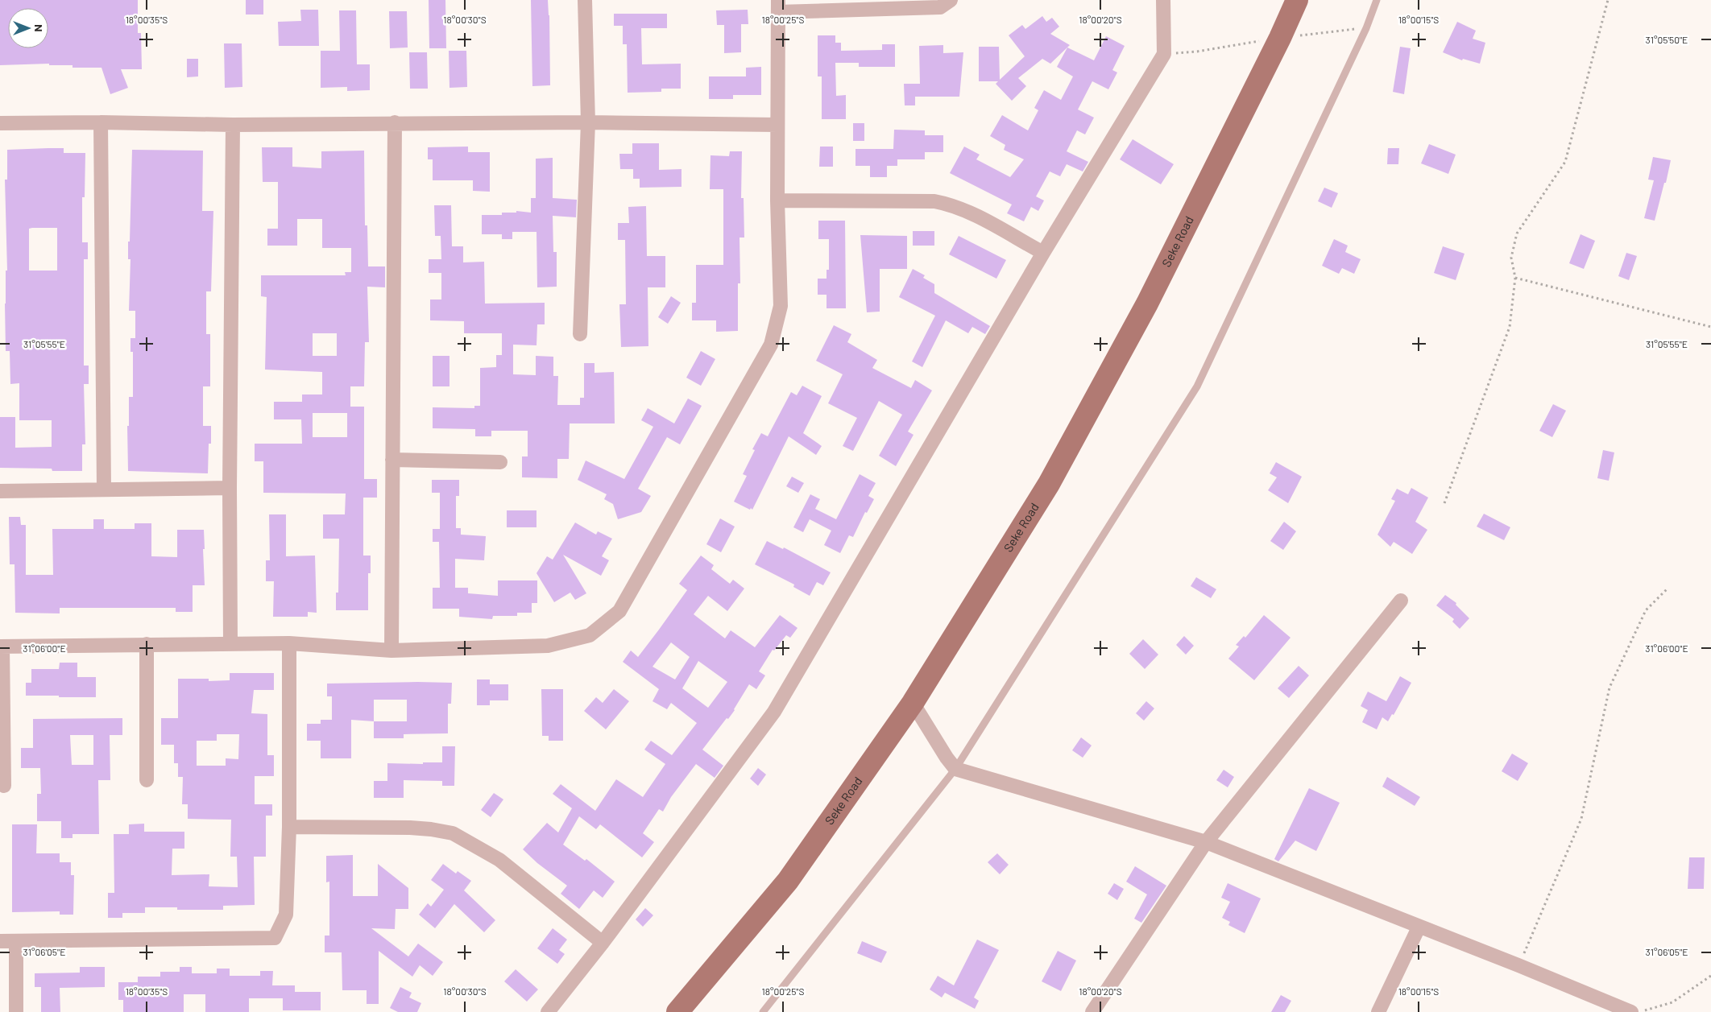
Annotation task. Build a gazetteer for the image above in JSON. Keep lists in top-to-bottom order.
{
  "streets": {
    "main road": ["Seke Road"]
  },
  "north": "right",
  "coordinates": [
    "18°00'35\"S",
    "18°00'30\"S",
    "18°00'25\"S",
    "18°00'20\"S",
    "18°00'15\"S",
    "31°05'50\"E",
    "31°05'55\"E",
    "31°06'00\"E",
    "31°06'05\"E"
  ]
}
